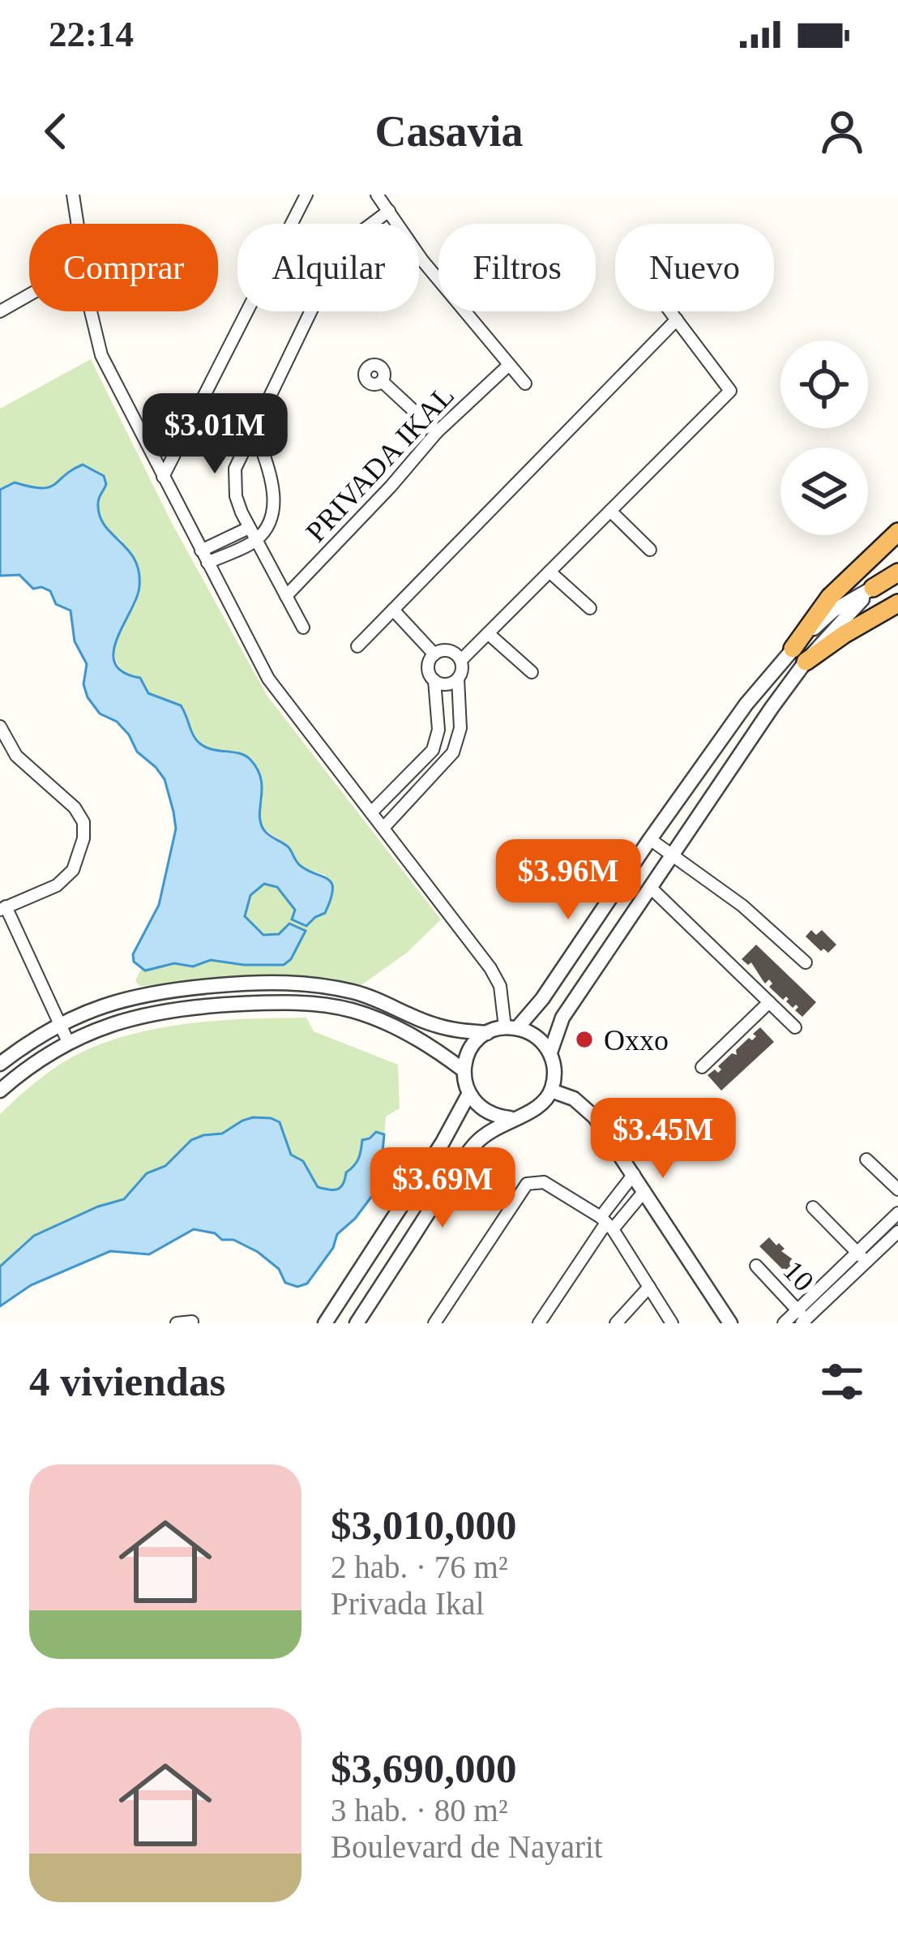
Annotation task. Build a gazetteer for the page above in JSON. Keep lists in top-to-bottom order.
{
  "streets": {
    "street": ["PRIVADA IKAL", "10"]
  },
  "places": ["Oxxo"],
  "page": {
    "status": "22:14",
    "header": "Casavia",
    "chip": [
      "Comprar",
      "Alquilar",
      "Filtros",
      "Nuevo"
    ],
    "price": [
      "$3.01M",
      "$3.96M",
      "$3.45M",
      "$3.69M"
    ],
    "heading": "4 viviendas",
    "list": [
      {
        "name": "$3,010,000",
        "note": "2 hab. · 76 m² · Privada Ikal"
      },
      {
        "name": "$3,690,000",
        "note": "3 hab. · 80 m² · Boulevard de Nayarit"
      }
    ]
  }
}
